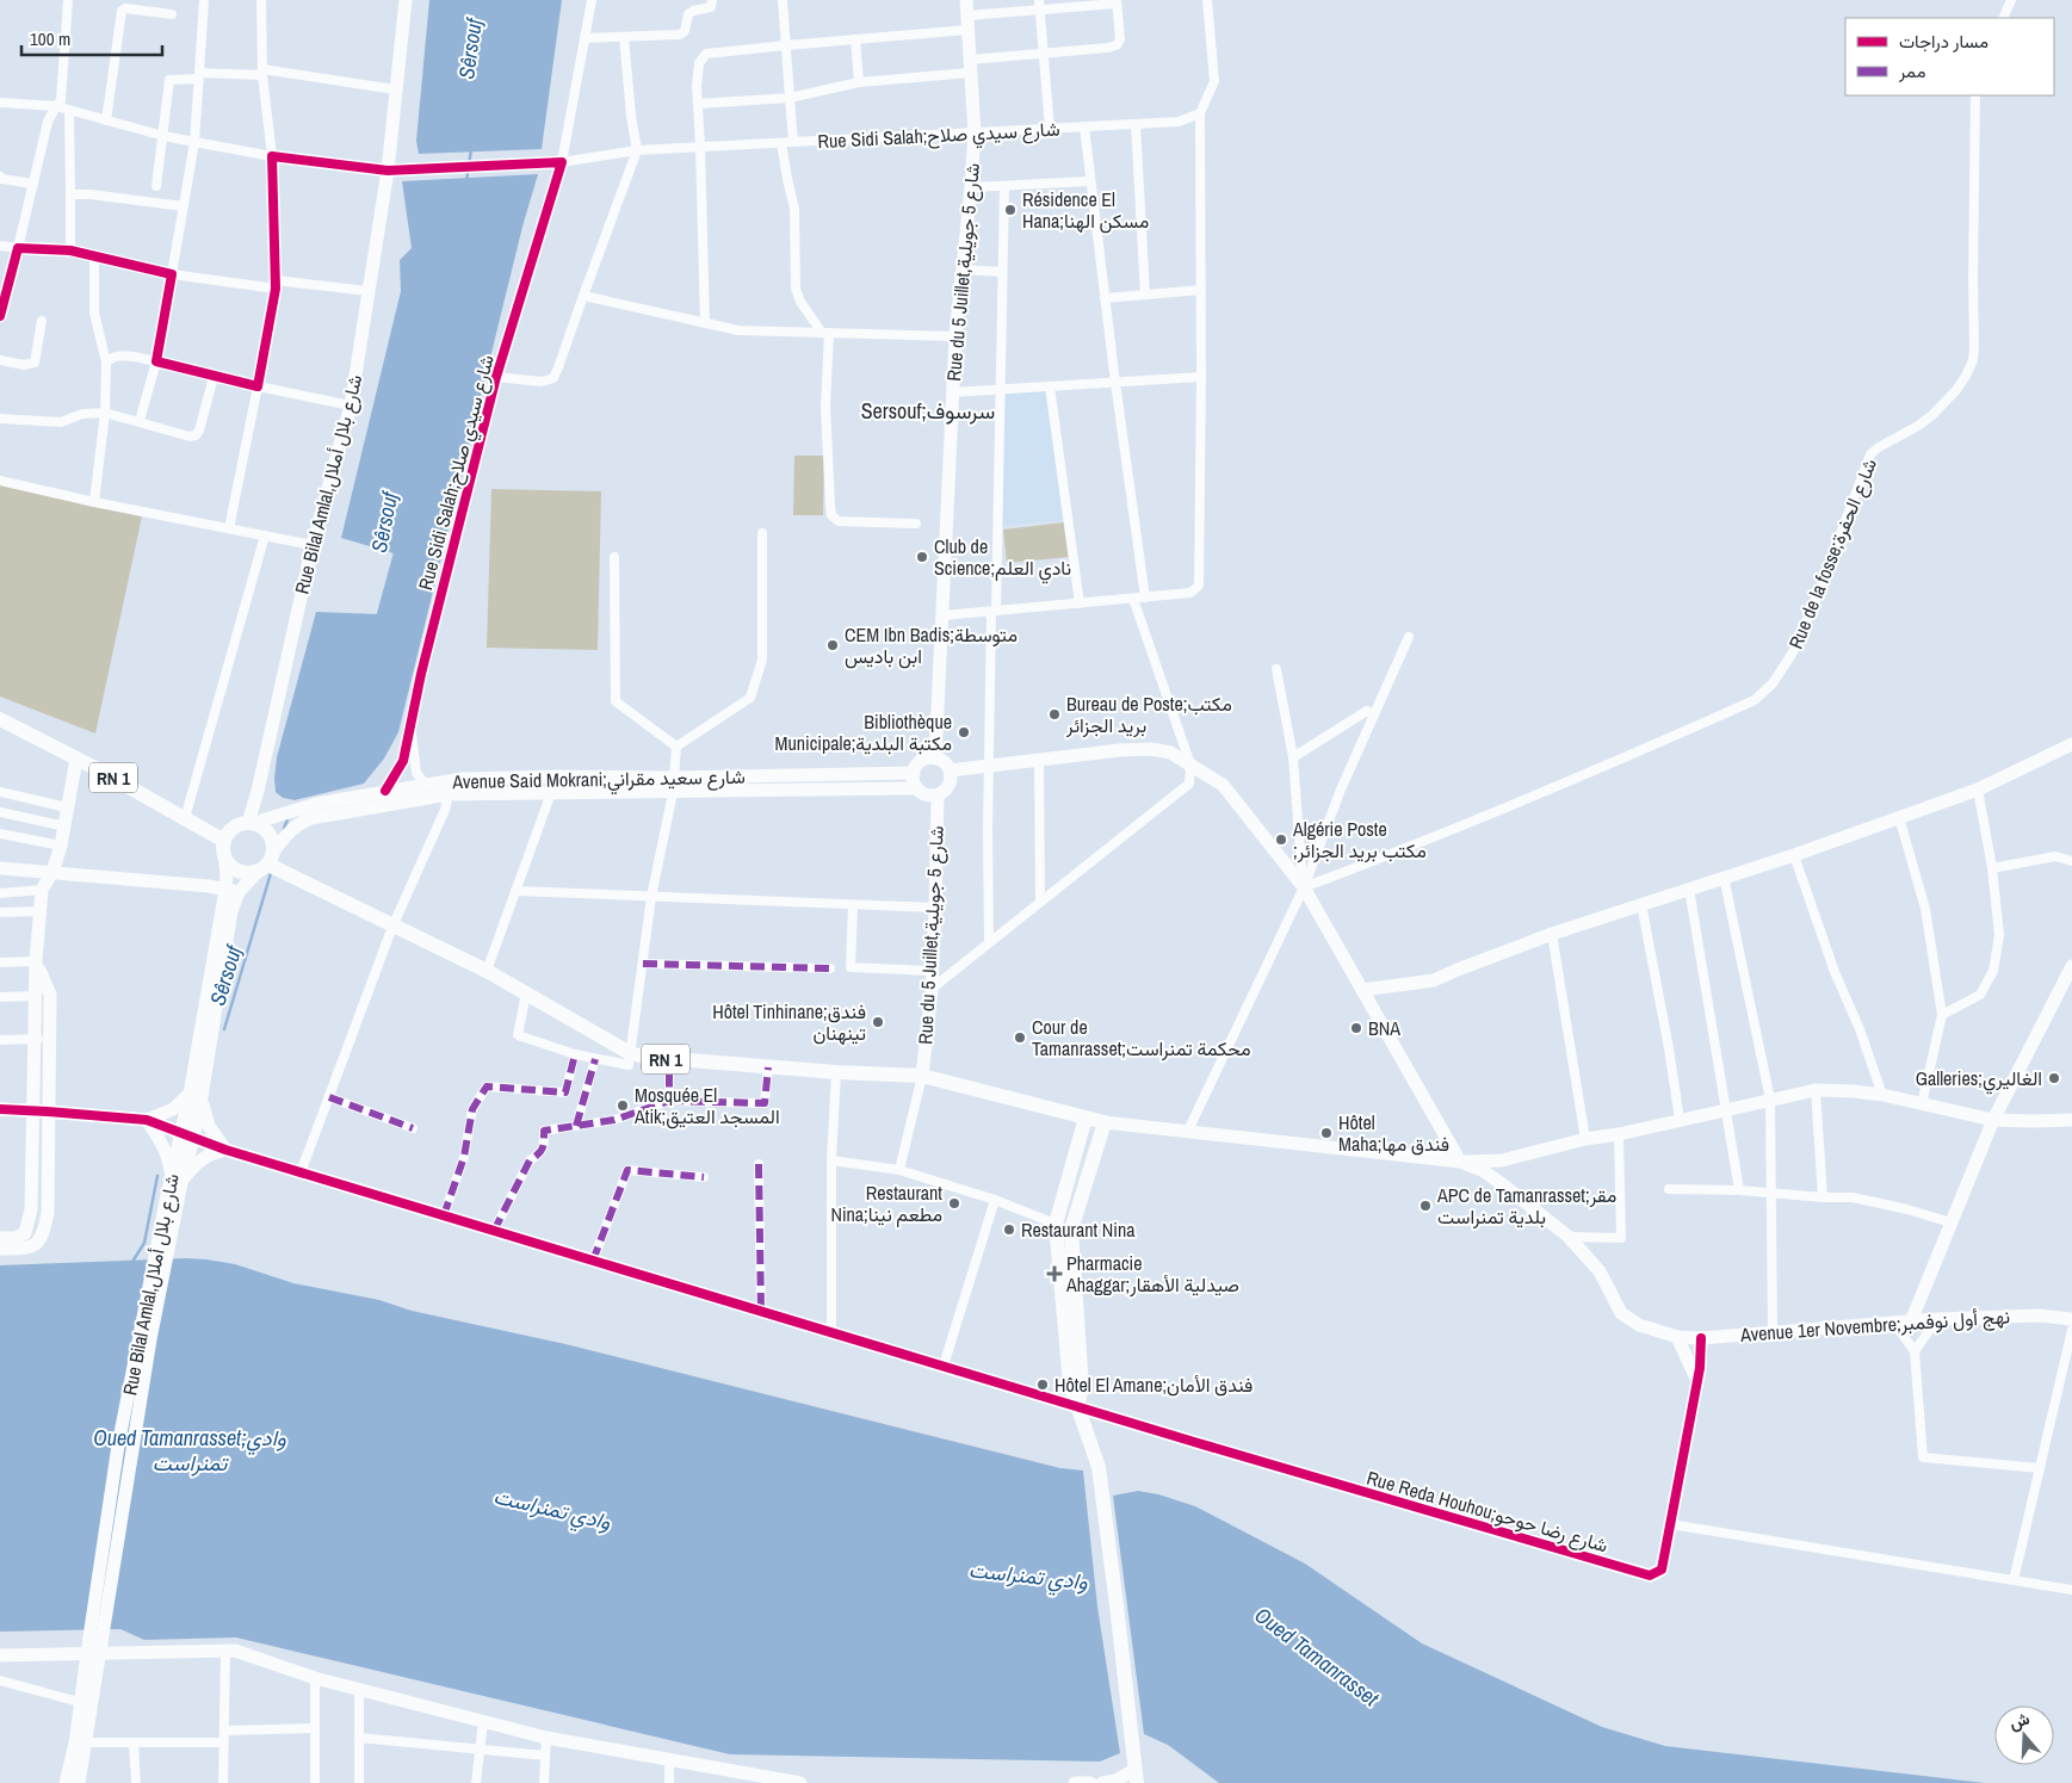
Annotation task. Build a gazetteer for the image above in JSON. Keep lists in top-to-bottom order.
{
  "streets": {
    "main road": ["RN 1"],
    "street": [
      "Rue Sidi Salah;شارع سيدي صلاح",
      "Rue du 5 Juillet,شارع 5 جويلية",
      "Rue Bilal Amlal,شارع بلال أملال",
      "Rue de la fosse;شارع الحفرة",
      "Avenue Said Mokrani;شارع سعيد مقراني",
      "Avenue 1er Novembre;نهج أول نوفمبر",
      "Rue Reda Houhou;شارع رضا حوحو"
    ]
  },
  "crossings": [
    ["Rue Sidi Salah;شارع سيدي صلاح", "Rue du 5 Juillet,شارع 5 جويلية"],
    ["Rue Sidi Salah;شارع سيدي صلاح", "Avenue Said Mokrani;شارع سعيد مقراني"],
    ["Rue du 5 Juillet,شارع 5 جويلية", "RN 1"],
    ["Rue du 5 Juillet,شارع 5 جويلية", "Avenue Said Mokrani;شارع سعيد مقراني"],
    ["Rue Bilal Amlal,شارع بلال أملال", "RN 1"],
    ["Rue Bilal Amlal,شارع بلال أملال", "Avenue Said Mokrani;شارع سعيد مقراني"],
    ["RN 1", "Avenue Said Mokrani;شارع سعيد مقراني"],
    ["Avenue 1er Novembre;نهج أول نوفمبر", "Rue Reda Houhou;شارع رضا حوحو"]
  ],
  "districts": ["Sersouf;سرسوف"],
  "water": [
    "Sêrsouf",
    "Oued Tamanrasset;وادي تمنراست",
    "وادي تمنراست",
    "Oued Tamanrasset"
  ],
  "places": {
    "other": [
      "Résidence El Hana;مسكن الهنا",
      "Club de Science;نادي العلم",
      "CEM Ibn Badis;متوسطة ابن باديس",
      "Bureau de Poste;مكتب بريد الجزائر",
      "Bibliothèque Municipale;مكتبة البلدية",
      "Algérie Poste ;مكتب بريد الجزائر",
      "Hôtel Tinhinane;فندق تينهنان",
      "BNA",
      "Cour de Tamanrasset;محكمة تمنراست",
      "Galleries;الغاليري",
      "Mosquée El Atik;المسجد العتيق",
      "Hôtel Maha;فندق مها",
      "Restaurant Nina;مطعم نينا",
      "APC de Tamanrasset;مقر بلدية تمنراست",
      "Restaurant Nina",
      "Hôtel El Amane;فندق الأمان"
    ],
    "health": ["Pharmacie Ahaggar;صيدلية الأهقار"]
  },
  "legend": ["مسار دراجات", "ممر"],
  "scale_bar": "100 m",
  "north": "top"
}
